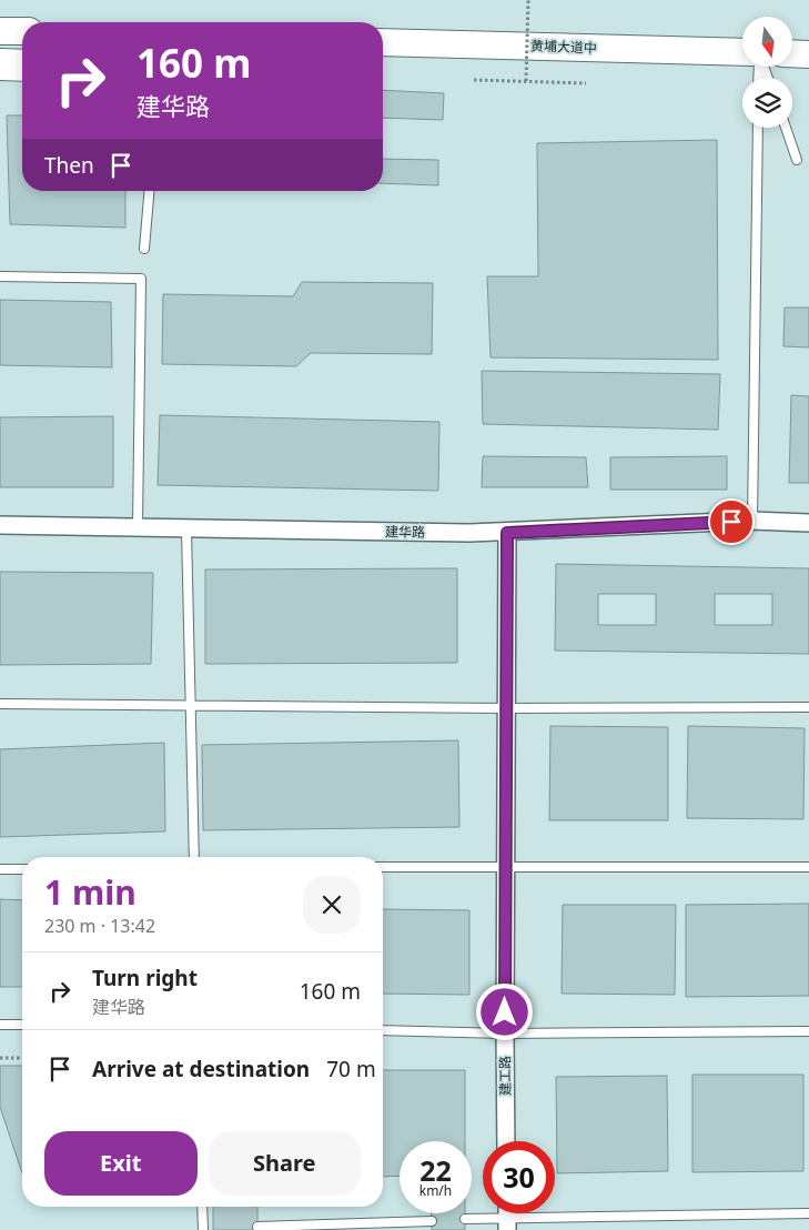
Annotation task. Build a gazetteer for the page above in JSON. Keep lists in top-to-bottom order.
{
  "streets": {
    "main road": ["黄埔大道中"],
    "street": ["建华路", "建工路"]
  },
  "crossings": [
    ["建华路", "建工路"]
  ],
  "north": "bottom",
  "page": {
    "turn": ["160 m", "建华路"],
    "then": "Then",
    "heading": ["1 min", "230 m · 13:42"],
    "list": [
      {
        "name": "Turn right",
        "note": "建华路",
        "value": "160 m"
      },
      {
        "name": "Arrive at destination",
        "value": "70 m"
      }
    ],
    "buttons": ["Exit", "Share"],
    "speed": "22 km/h",
    "limit": "30"
  }
}
